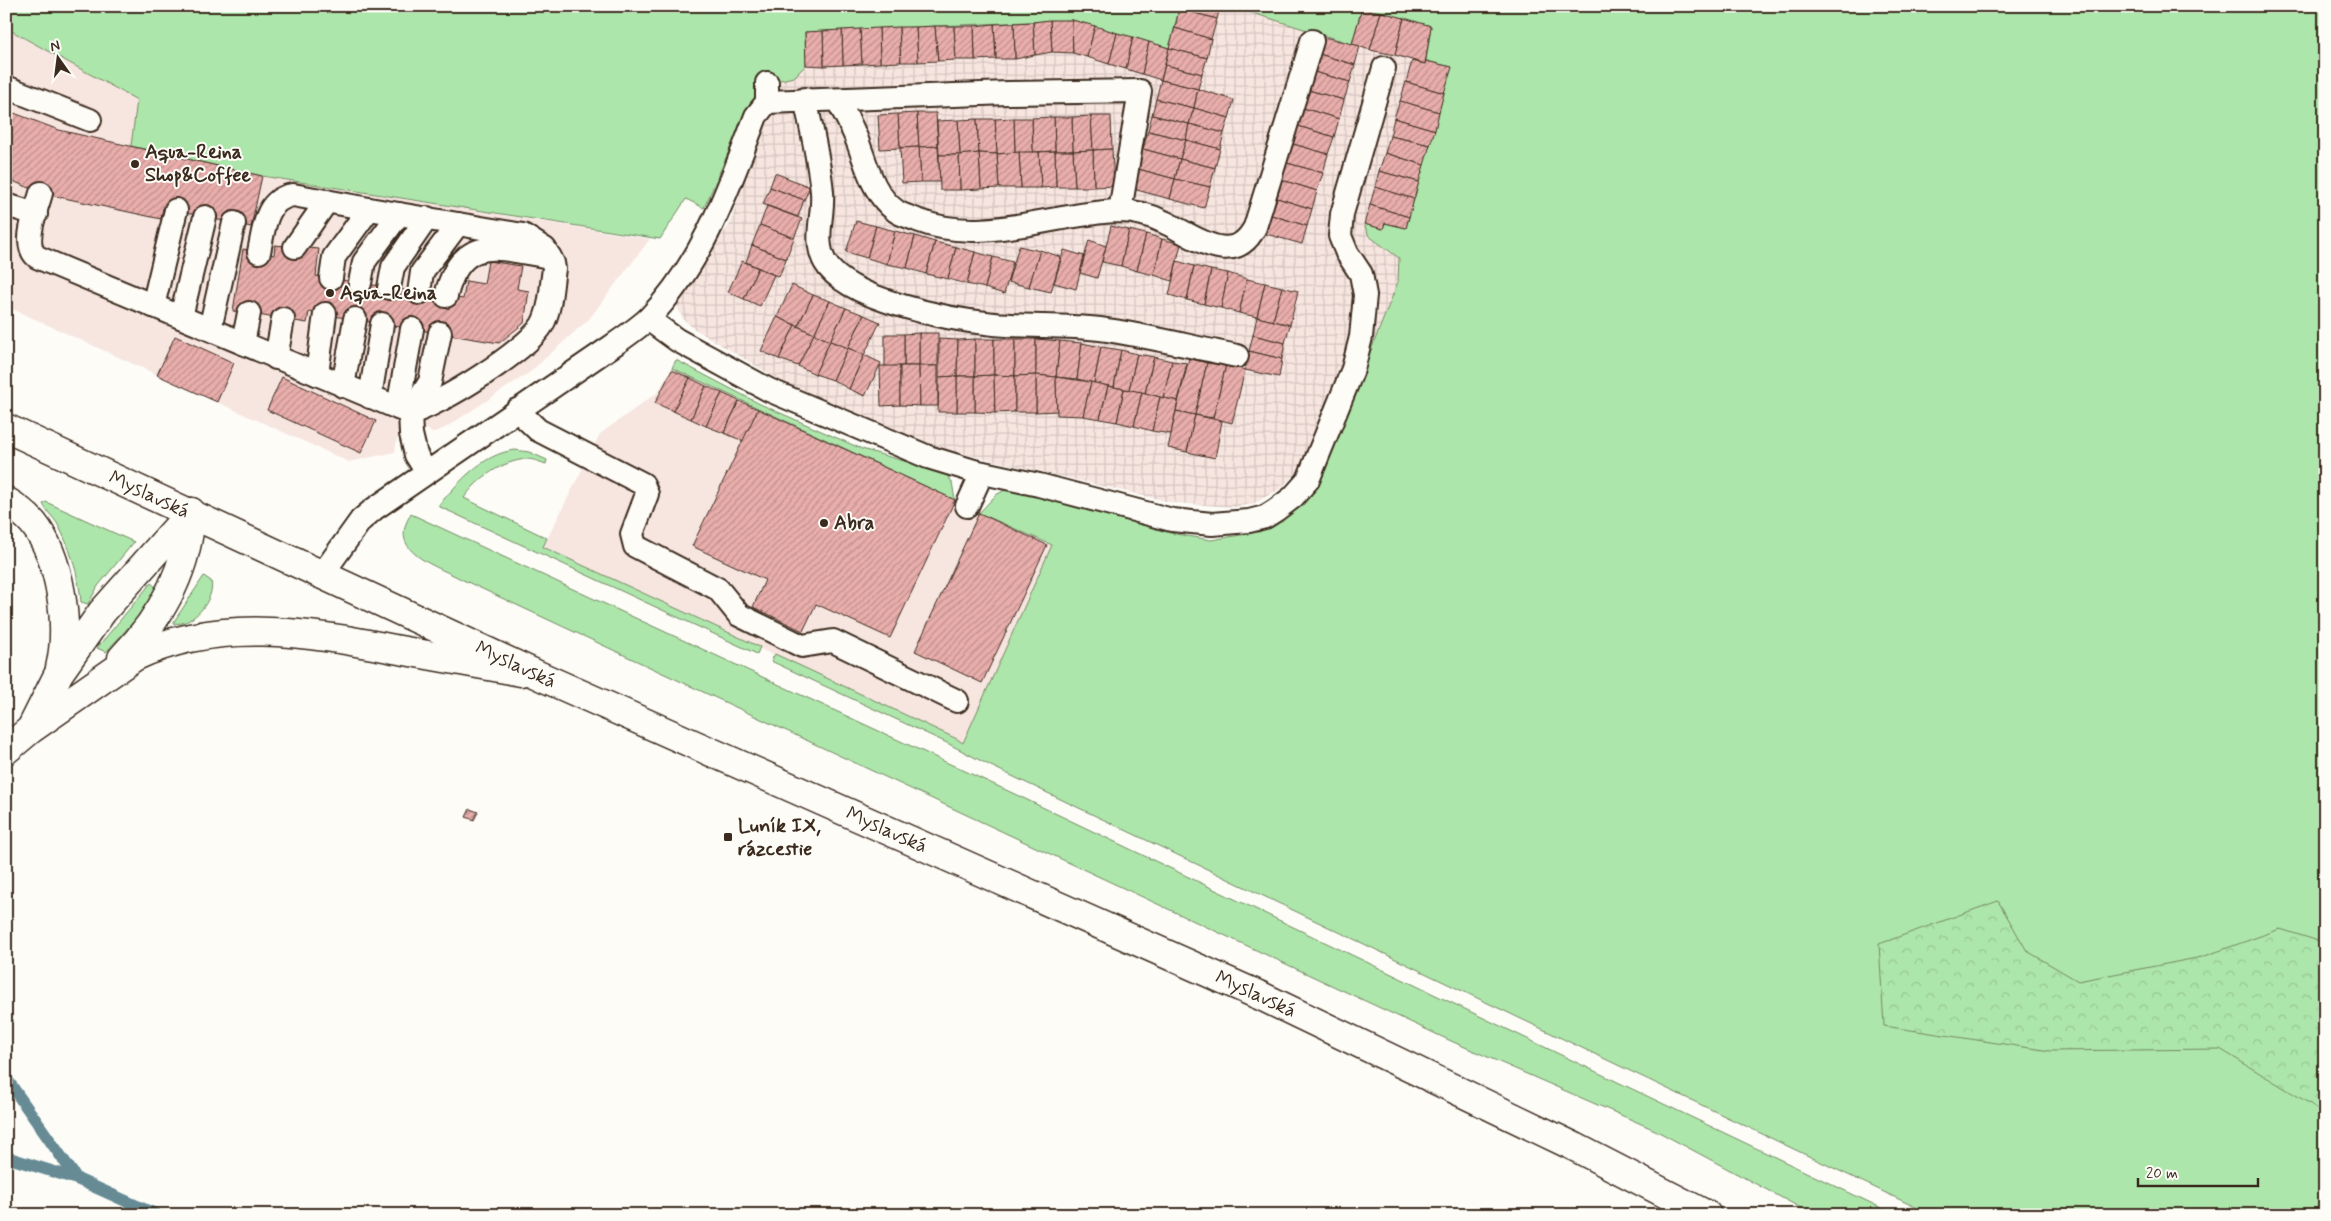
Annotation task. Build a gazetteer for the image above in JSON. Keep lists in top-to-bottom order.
{
  "streets": {
    "street": ["Myslavská"]
  },
  "places": {
    "other": ["Aqua-Reina Shop&Coffee", "Aqua-Reina", "Abra"],
    "transit": ["Luník IX, rázcestie"]
  },
  "scale_bar": "20 m",
  "north": "top"
}
